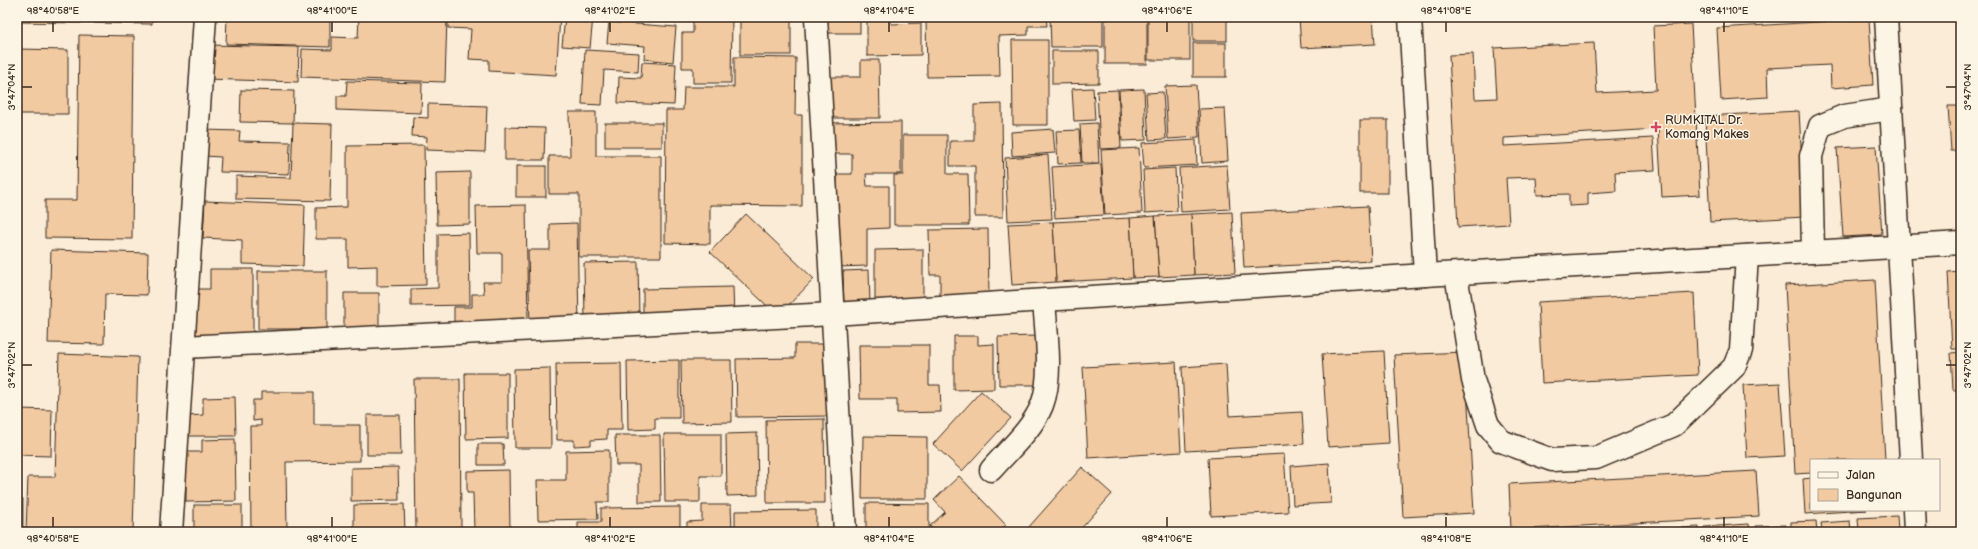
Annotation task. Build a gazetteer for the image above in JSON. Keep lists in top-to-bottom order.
{
  "places": {
    "health": ["RUMKITAL Dr. Komang Makes"]
  },
  "legend": ["Jalan", "Bangunan"],
  "coordinates": [
    "98°40'58\"E",
    "98°41'00\"E",
    "98°41'02\"E",
    "98°41'04\"E",
    "98°41'06\"E",
    "98°41'08\"E",
    "98°41'10\"E",
    "3°47'04\"N",
    "3°47'02\"N"
  ]
}
